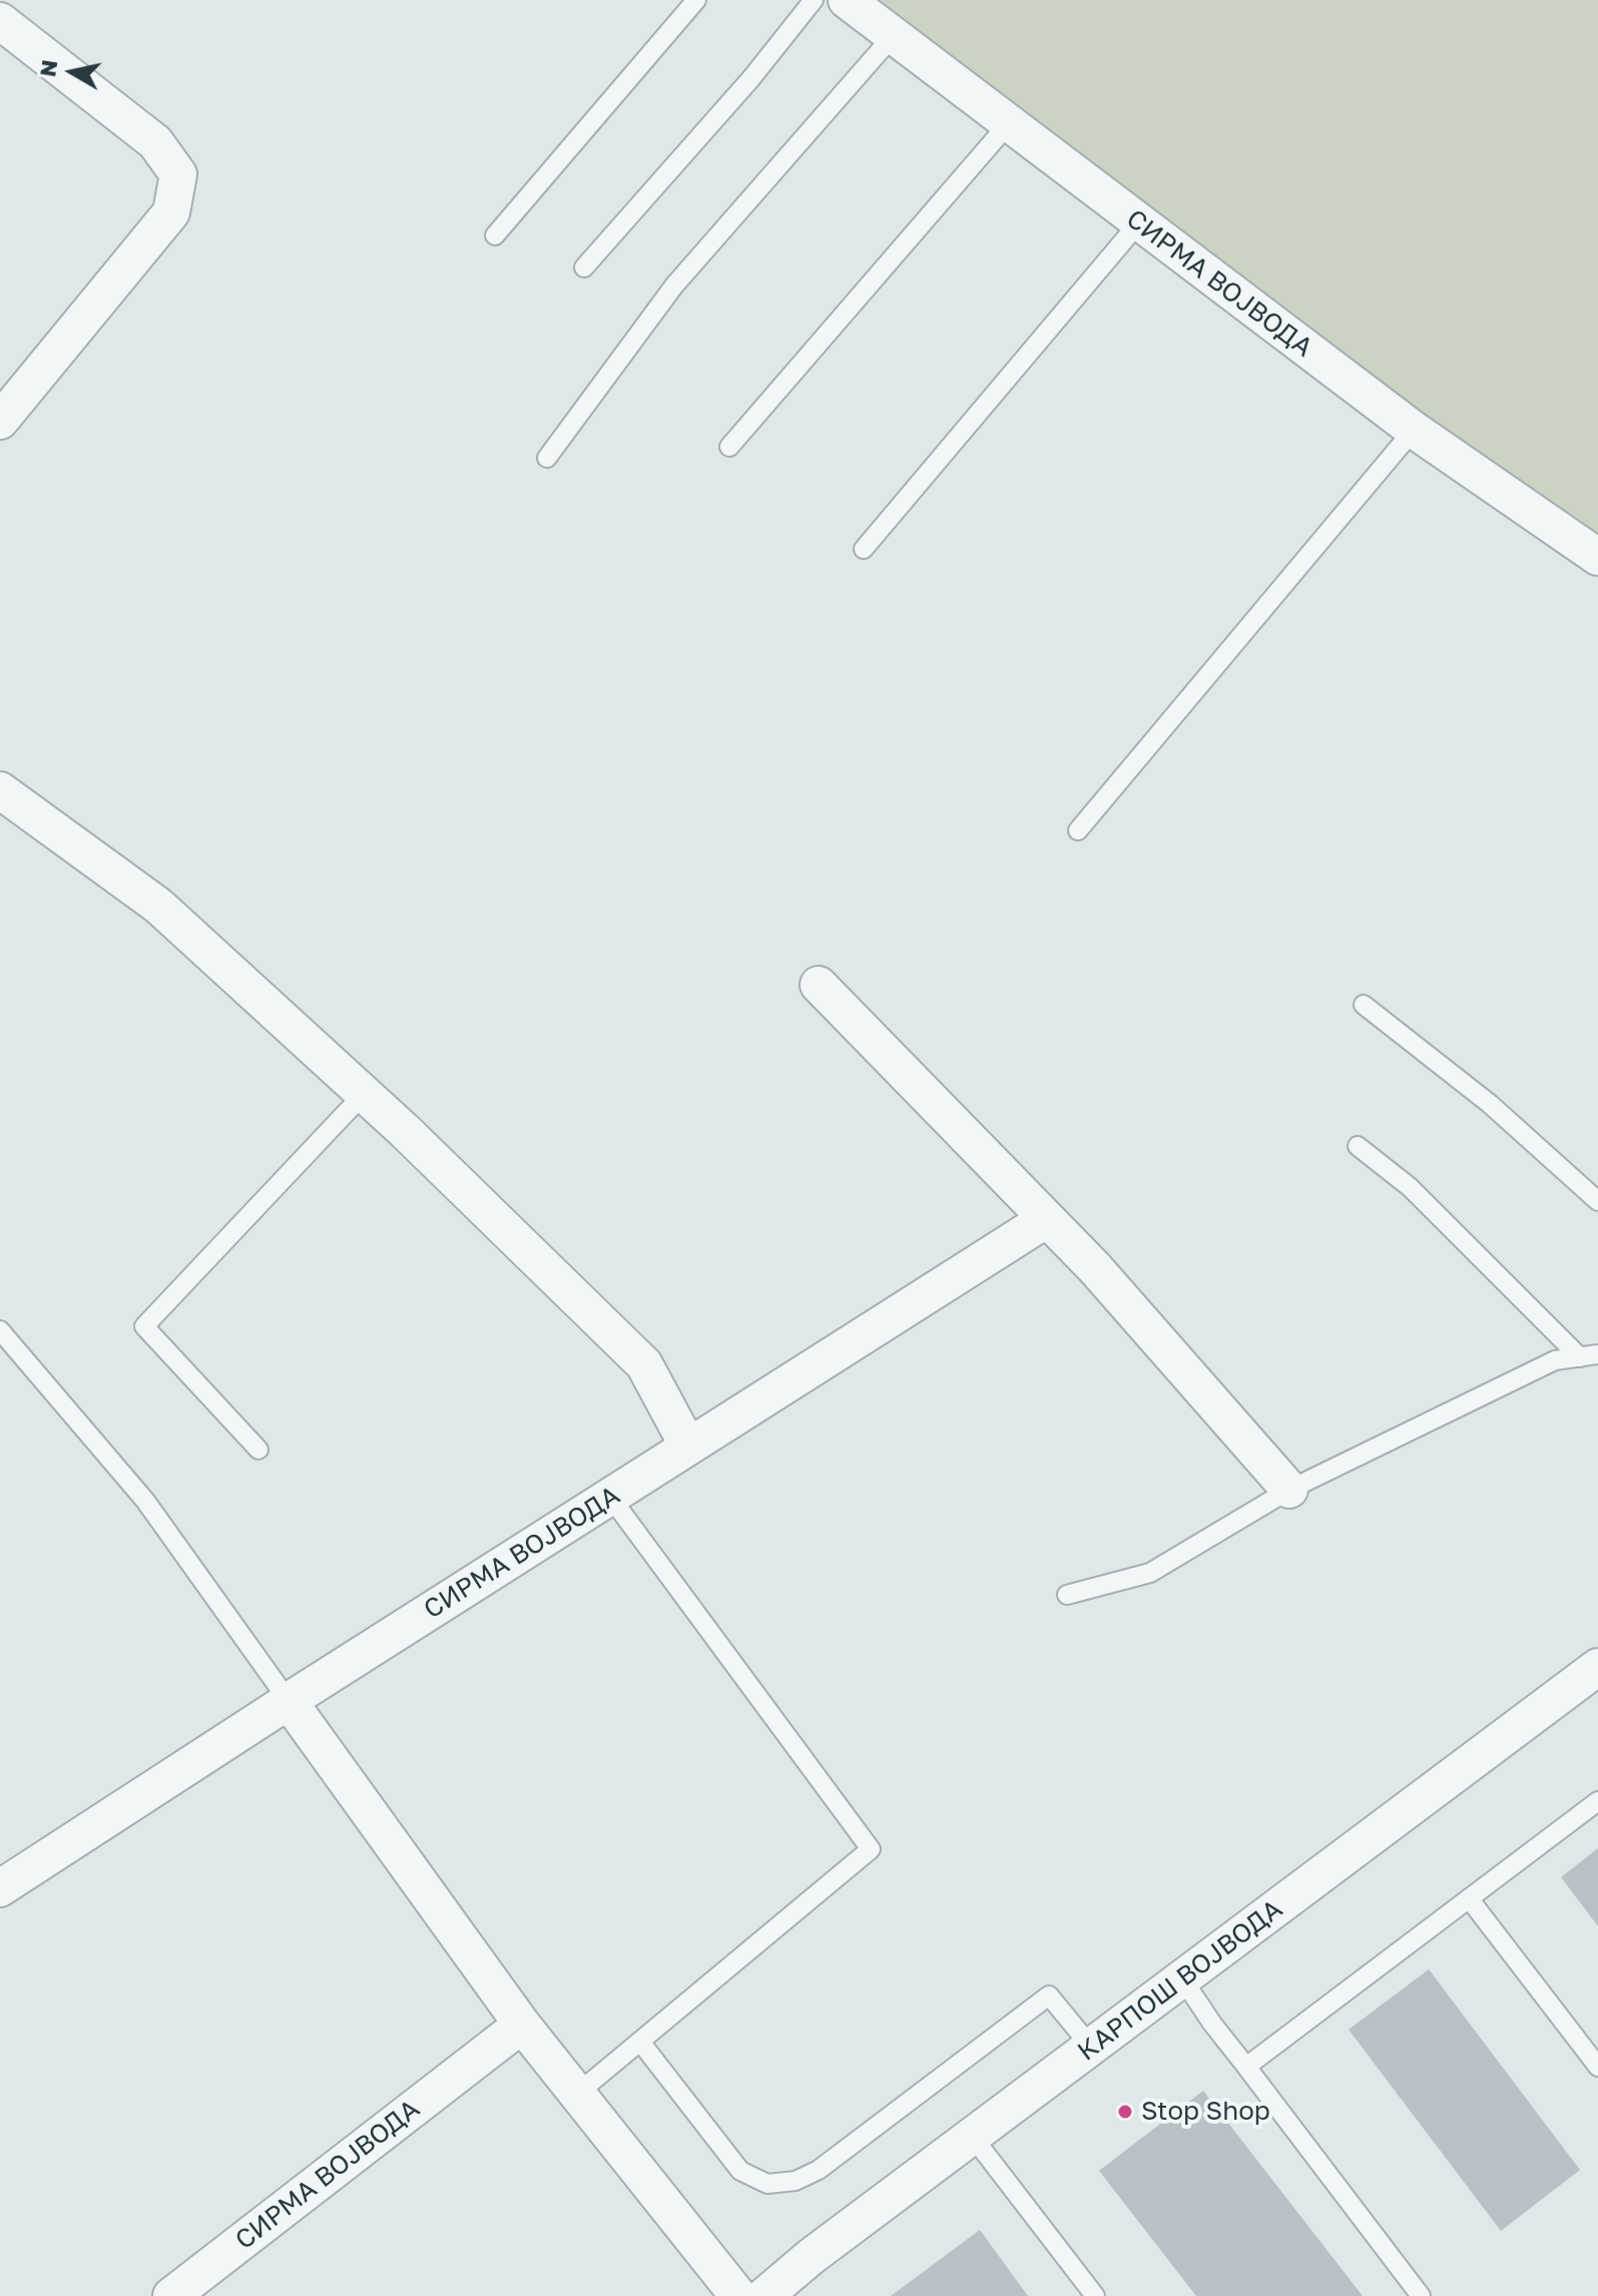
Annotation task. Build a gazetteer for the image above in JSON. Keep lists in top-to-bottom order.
{
  "streets": {
    "street": ["СИРМА ВОЈВОДА", "КАРПОШ ВОЈВОДА"]
  },
  "places": ["Stop Shop"],
  "north": "left"
}
